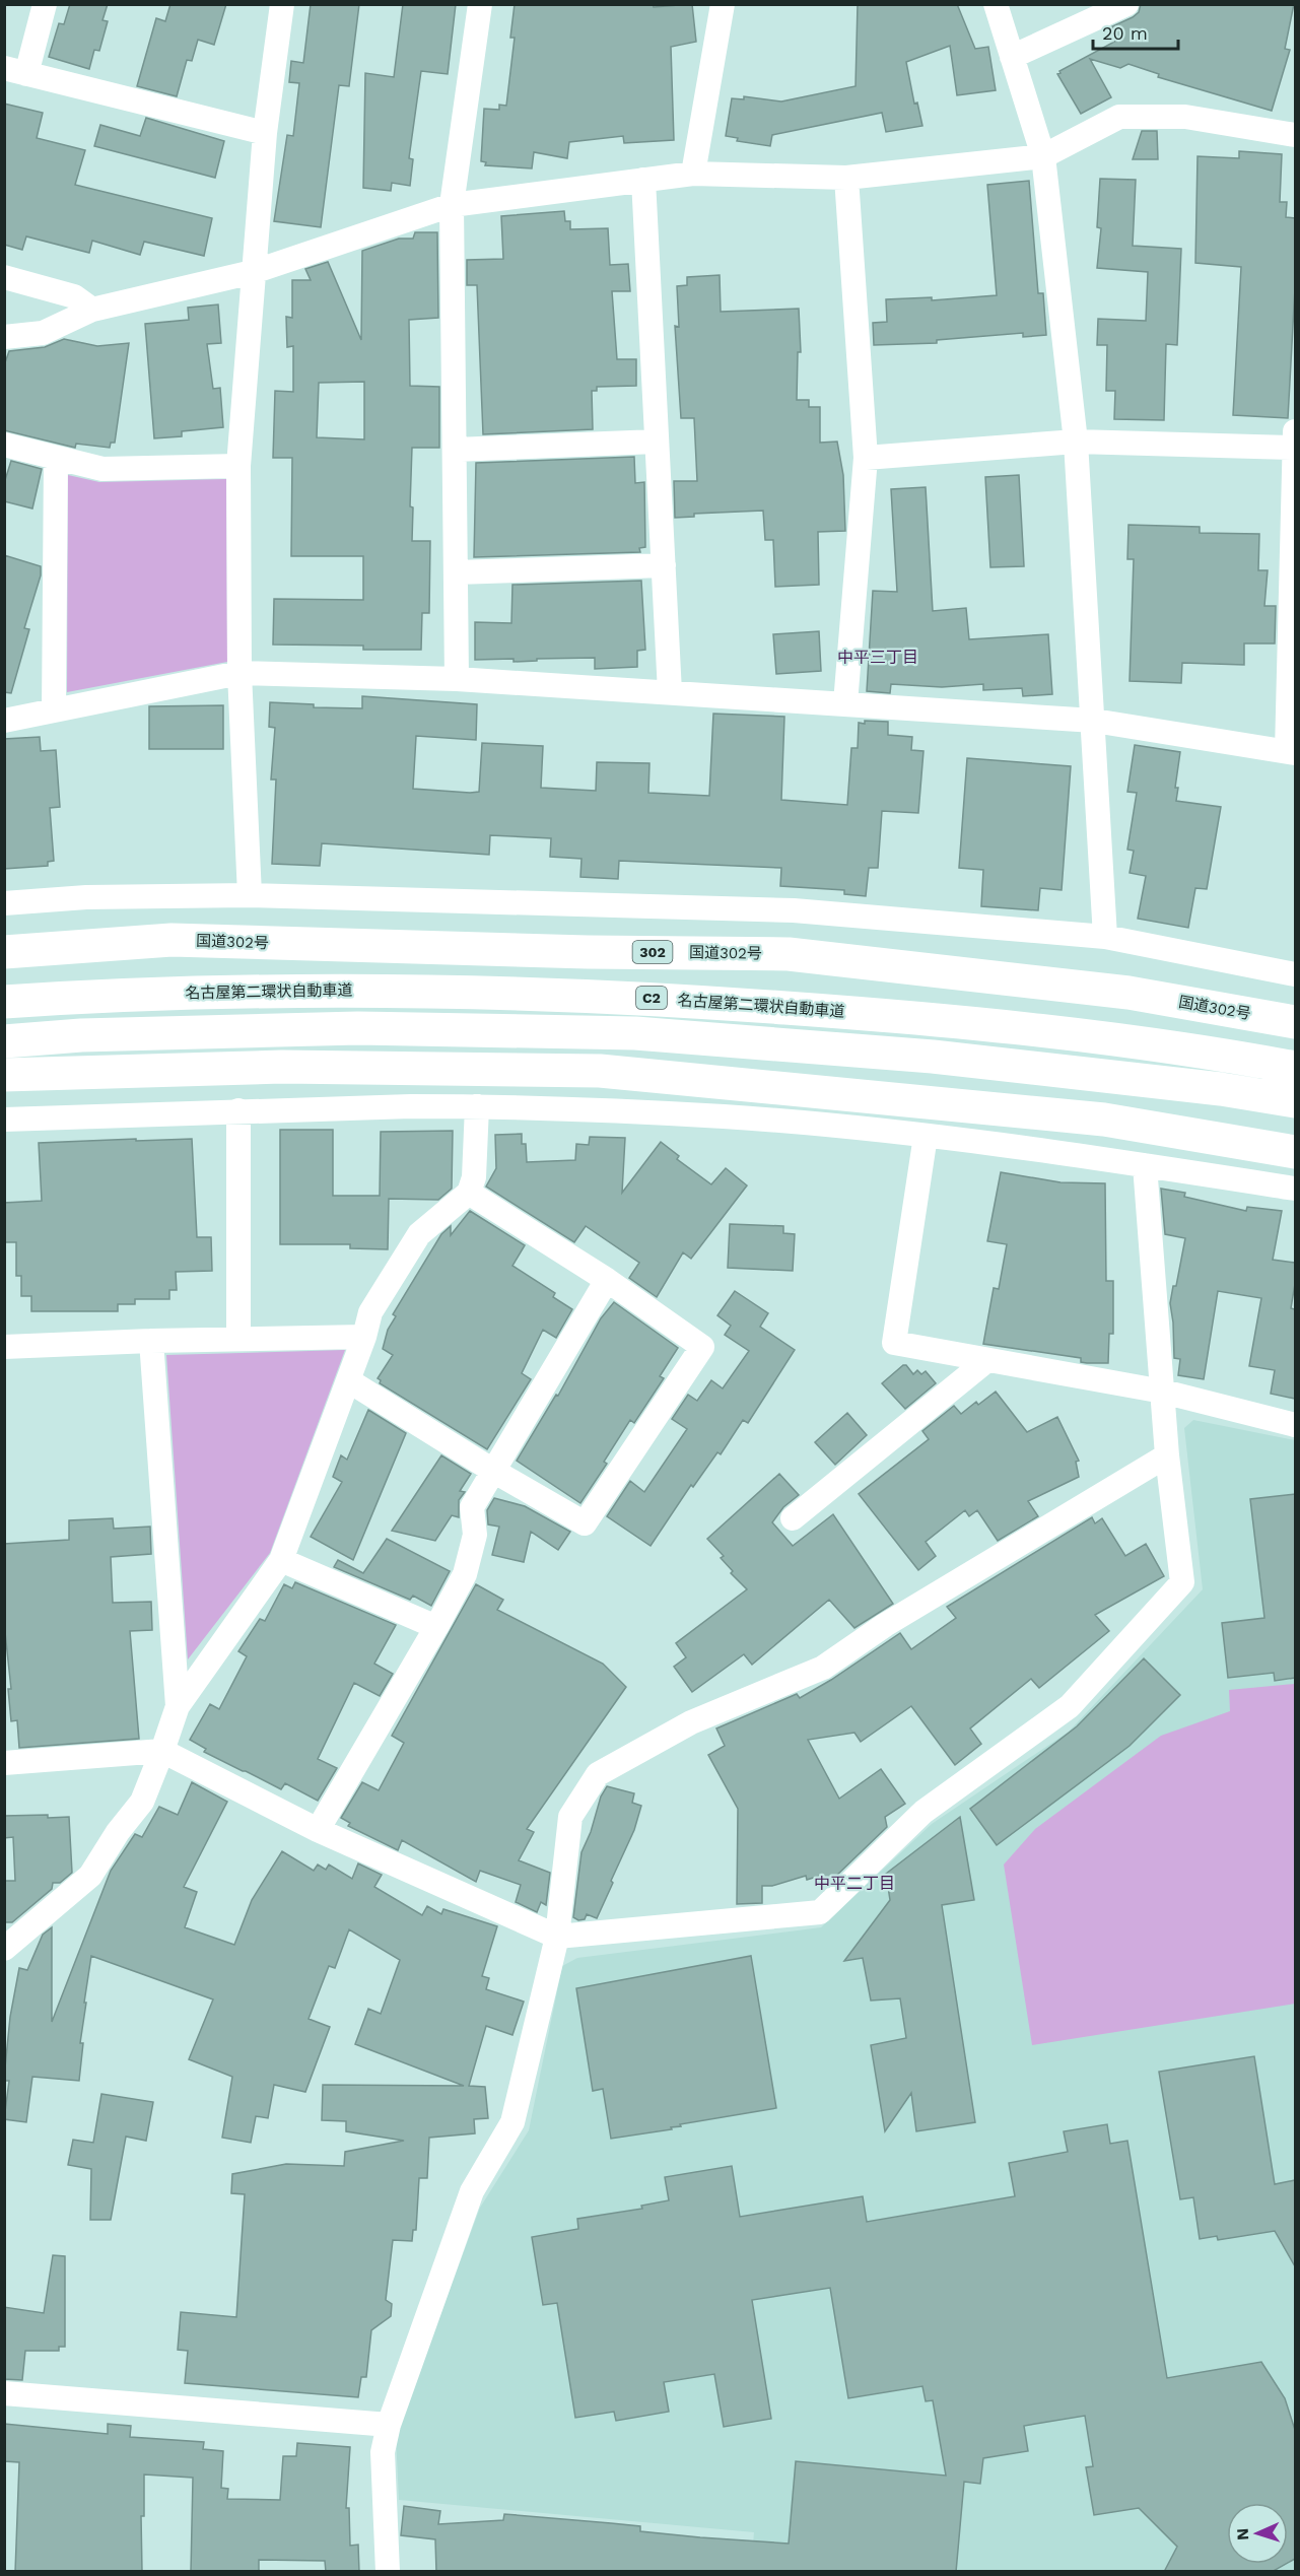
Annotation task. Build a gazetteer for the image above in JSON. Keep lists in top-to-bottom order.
{
  "streets": {
    "highway": [
      "国道302号",
      "302",
      "名古屋第二環状自動車道",
      "C2"
    ]
  },
  "districts": ["中平三丁目", "中平二丁目"],
  "scale_bar": "20 m",
  "north": "left"
}
